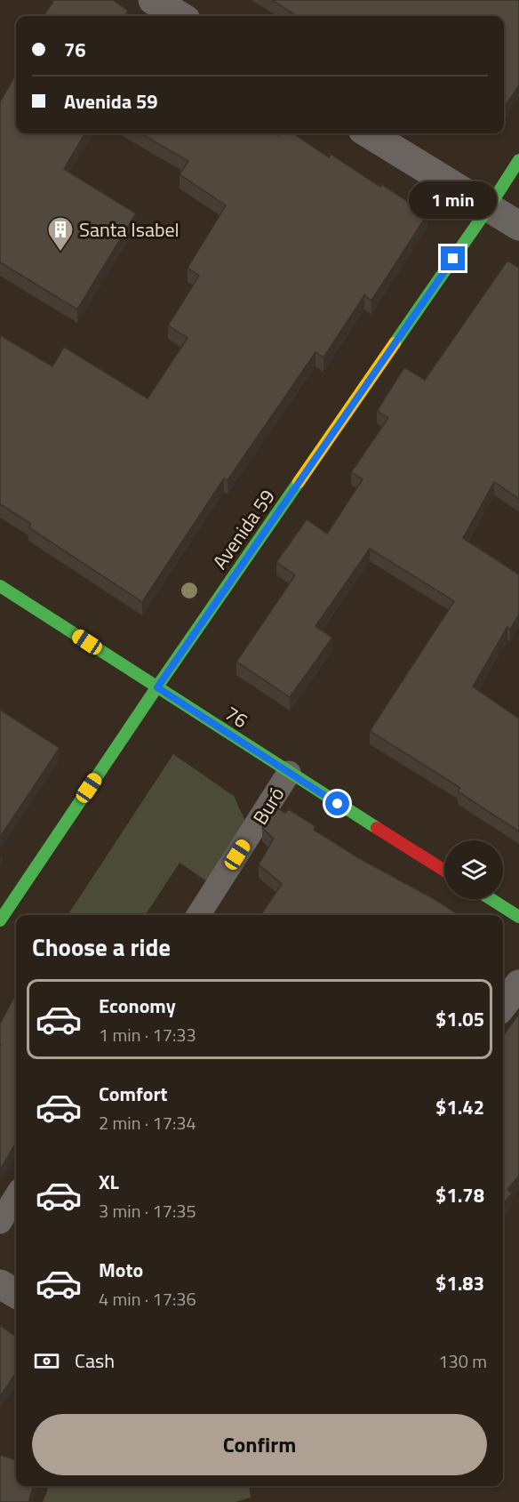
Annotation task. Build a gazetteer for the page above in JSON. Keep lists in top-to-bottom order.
{
  "streets": {
    "street": ["Avenida 59", "76"],
    "lane": ["Buró"]
  },
  "crossings": [
    ["Avenida 59", "76"],
    ["76", "Buró"]
  ],
  "places": {
    "building": ["Santa Isabel"]
  },
  "page": {
    "banner": ["76", "Avenida 59"],
    "bubble": "1 min",
    "heading": "Choose a ride",
    "list": [
      {
        "name": "Economy",
        "note": "1 min · 17:33",
        "value": "$1.05"
      },
      {
        "name": "Comfort",
        "note": "2 min · 17:34",
        "value": "$1.42"
      },
      {
        "name": "XL",
        "note": "3 min · 17:35",
        "value": "$1.78"
      },
      {
        "name": "Moto",
        "note": "4 min · 17:36",
        "value": "$1.83"
      }
    ],
    "pay": ["Cash", "130 m"],
    "buttons": "Confirm"
  }
}
